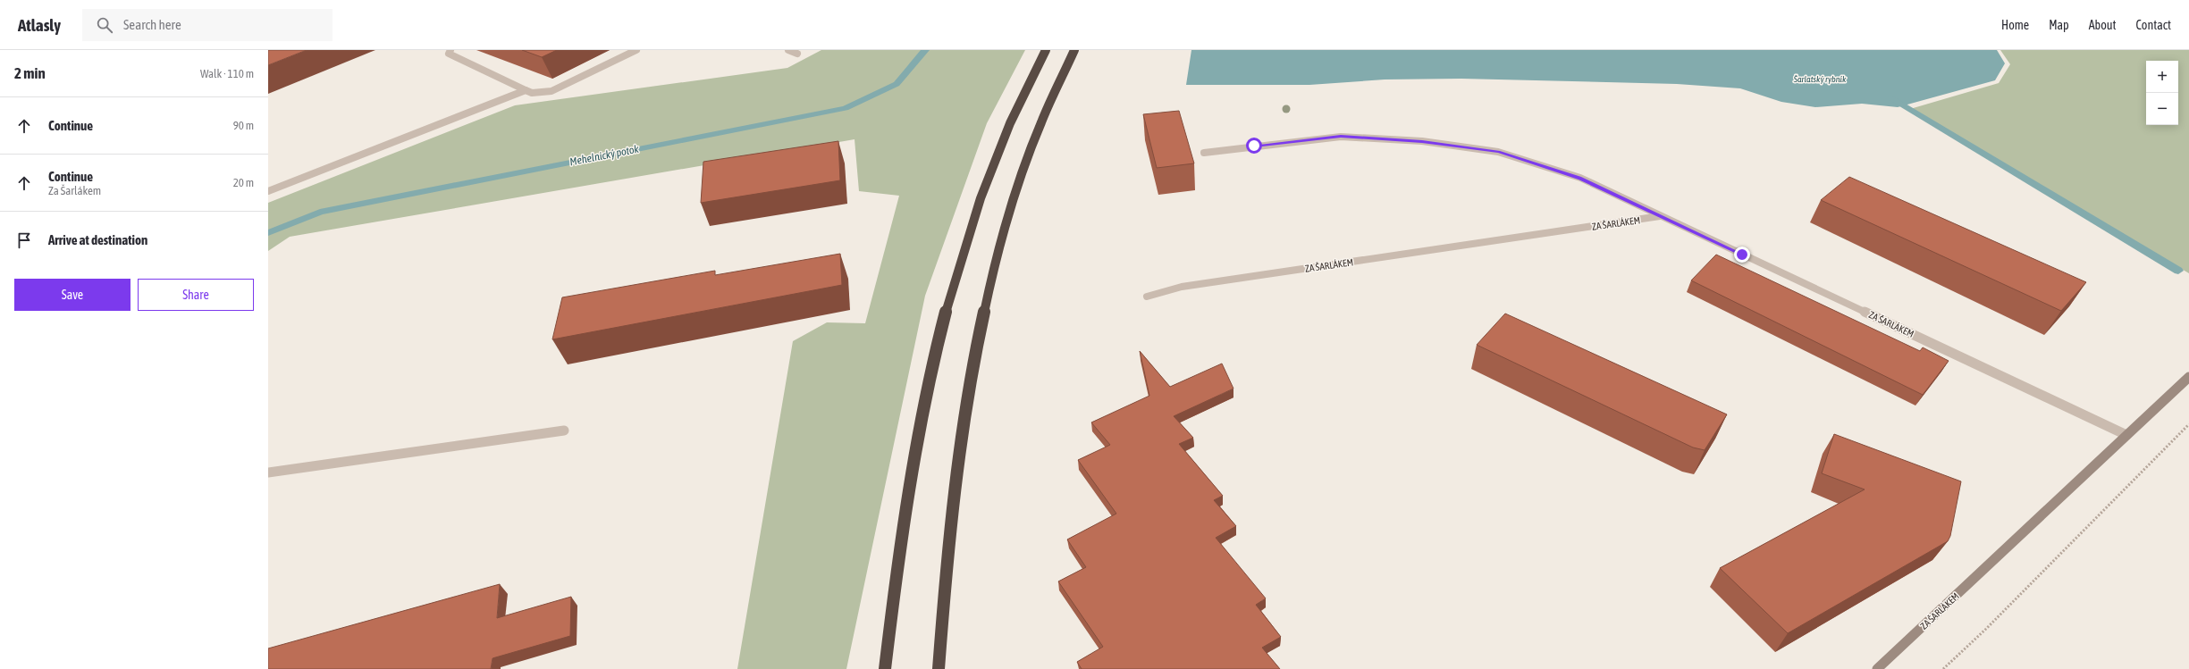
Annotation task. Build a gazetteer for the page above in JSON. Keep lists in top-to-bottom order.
{
  "streets": {
    "street": ["ZA ŠARLÁKEM"]
  },
  "water": ["Šarlatský rybník", "Mehelnický potok"],
  "page": {
    "header": "Atlasly",
    "search": "Search here",
    "nav": [
      "Home",
      "Map",
      "About",
      "Contact"
    ],
    "heading": ["2 min", "Walk · 110 m"],
    "map_buttons": ["+", "−"],
    "list": [
      ["Continue", "90 m"],
      ["Continue", "Za Šarlákem", "20 m"],
      "Arrive at destination"
    ],
    "buttons": ["Save", "Share"]
  }
}
